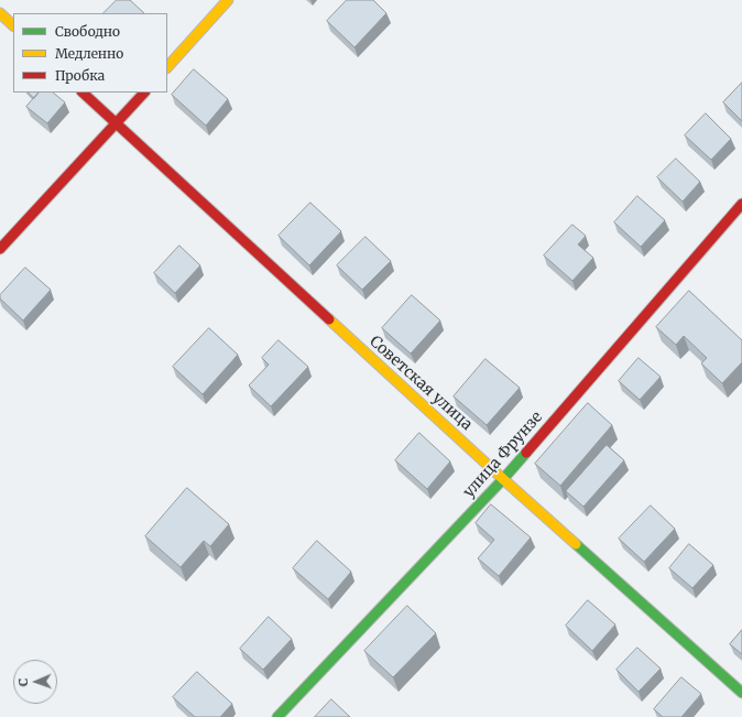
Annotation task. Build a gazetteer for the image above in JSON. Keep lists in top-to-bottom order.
{
  "streets": {
    "street": ["Советская улица", "улица Фрунзе"]
  },
  "crossings": [
    ["Советская улица", "улица Фрунзе"]
  ],
  "legend": ["Свободно", "Медленно", "Пробка"],
  "north": "left"
}
